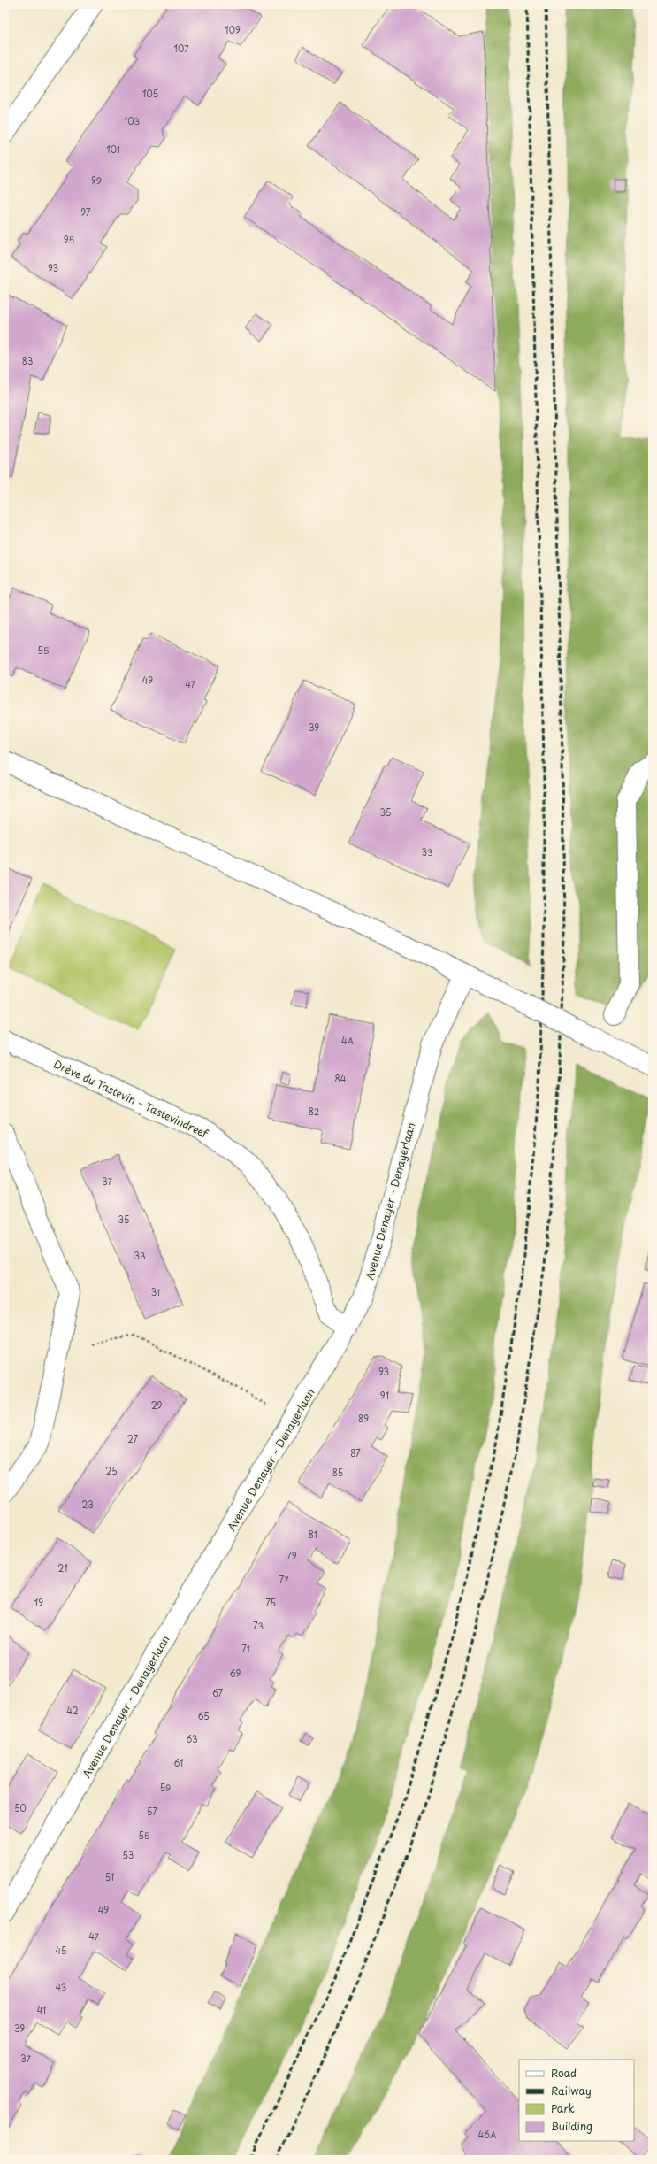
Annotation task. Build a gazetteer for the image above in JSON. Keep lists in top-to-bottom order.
{
  "streets": {
    "street": ["Drève du Tastevin - Tastevindreef", "Avenue Denayer - Denayerlaan"]
  },
  "crossings": [
    ["Drève du Tastevin - Tastevindreef", "Avenue Denayer - Denayerlaan"]
  ],
  "house_numbers": [
    "109",
    "107",
    "105",
    "103",
    "101",
    "99",
    "97",
    "95",
    "93",
    "83",
    "55",
    "49",
    "47",
    "39",
    "35",
    "33",
    "4A",
    "84",
    "82",
    "37",
    "35",
    "33",
    "31",
    "93",
    "91",
    "29",
    "89",
    "27",
    "87",
    "25",
    "85",
    "23",
    "81",
    "79",
    "21",
    "77",
    "19",
    "75",
    "73",
    "71",
    "69",
    "67",
    "42",
    "65",
    "63",
    "61",
    "59",
    "50",
    "57",
    "55",
    "53",
    "51",
    "49",
    "47",
    "45",
    "43",
    "41",
    "39",
    "37",
    "46A"
  ],
  "legend": [
    "Road",
    "Railway",
    "Park",
    "Building"
  ]
}
